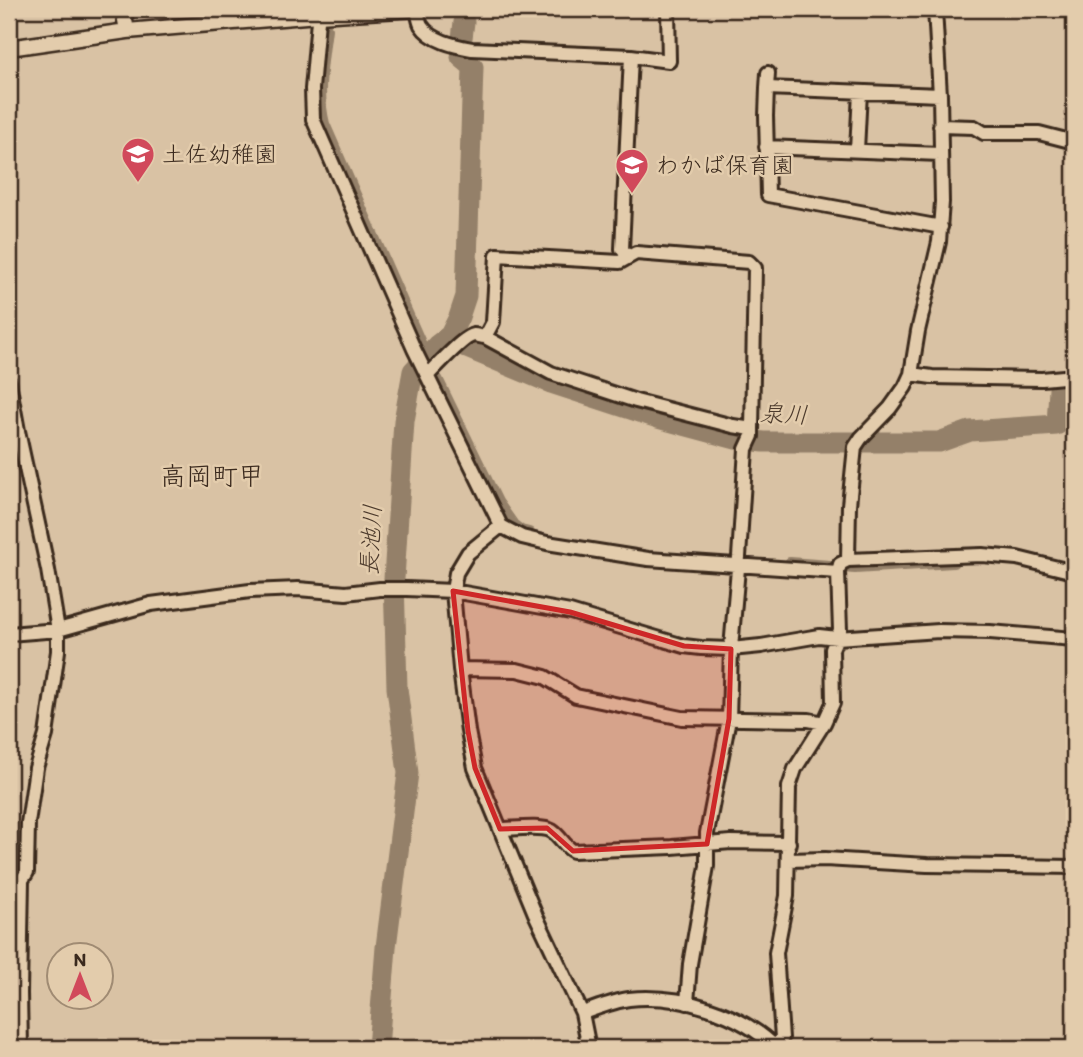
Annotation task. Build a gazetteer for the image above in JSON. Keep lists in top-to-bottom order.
{
  "districts": ["高岡町甲"],
  "water": ["泉川", "長池川"],
  "places": {
    "school or university": ["土佐幼稚園", "わかば保育園"]
  },
  "north": "top"
}
